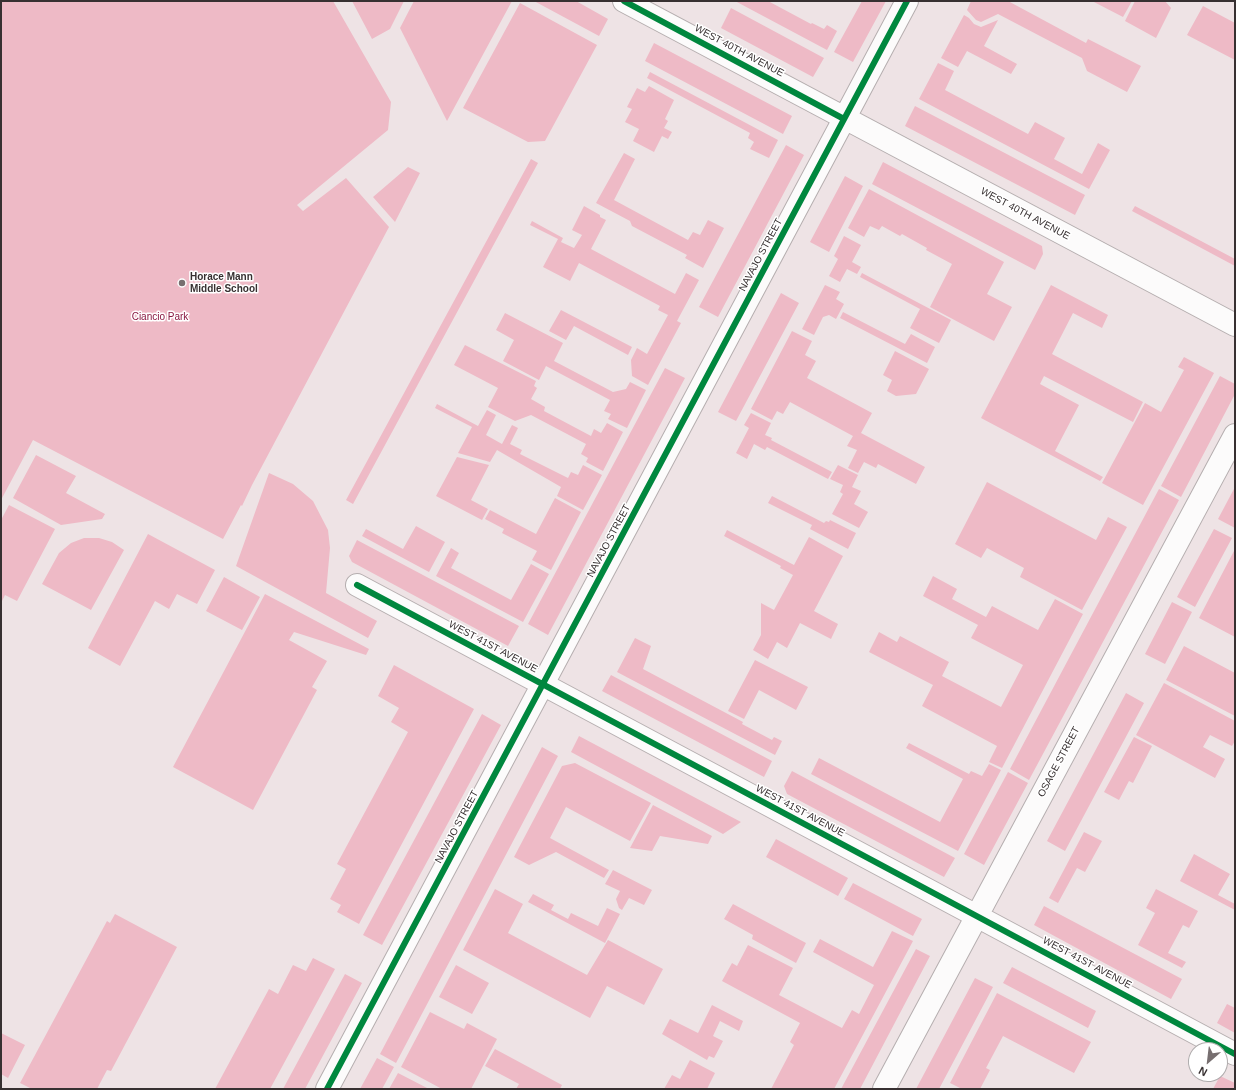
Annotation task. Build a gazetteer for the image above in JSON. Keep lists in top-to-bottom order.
{
  "streets": {
    "street": [
      "WEST 40TH AVENUE",
      "NAVAJO STREET",
      "WEST 41ST AVENUE",
      "OSAGE STREET"
    ]
  },
  "crossings": [
    ["WEST 40TH AVENUE", "NAVAJO STREET"],
    ["NAVAJO STREET", "WEST 41ST AVENUE"],
    ["WEST 41ST AVENUE", "OSAGE STREET"]
  ],
  "parks": ["Ciancio Park"],
  "places": ["Horace Mann Middle School"],
  "north": "bottom left"
}
